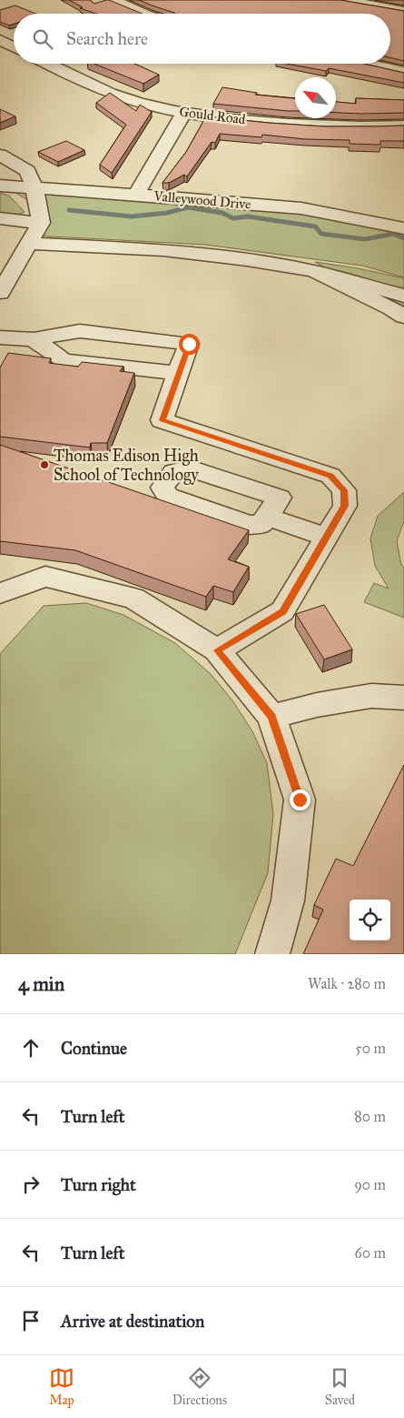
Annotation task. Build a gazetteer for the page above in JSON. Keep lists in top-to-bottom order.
{
  "streets": {
    "street": ["Gould Road", "Valleywood Drive"]
  },
  "places": ["Thomas Edison High School of Technology"],
  "north": "top left",
  "page": {
    "search": "Search here",
    "heading": ["4 min", "Walk · 280 m"],
    "list": [
      ["Continue", "50 m"],
      ["Turn left", "80 m"],
      ["Turn right", "90 m"],
      ["Turn left", "60 m"],
      "Arrive at destination"
    ],
    "nav": ["Map", "Directions", "Saved"]
  }
}
